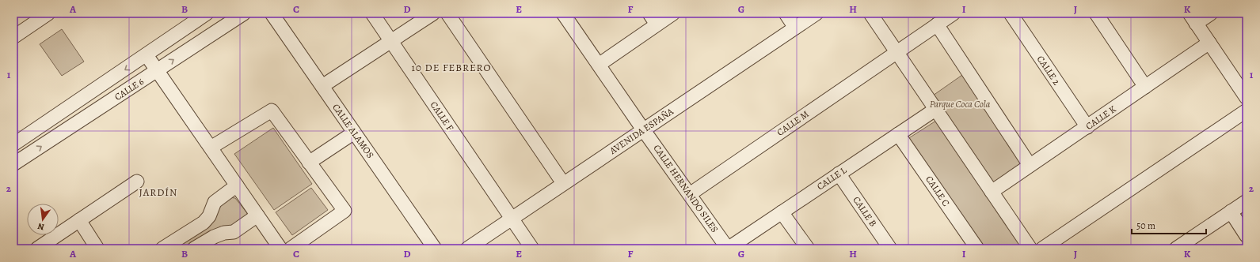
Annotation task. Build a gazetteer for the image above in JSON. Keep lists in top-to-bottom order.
{
  "streets": {
    "street": [
      "CALLE 2",
      "CALLE 6",
      "CALLE F",
      "CALLE K",
      "CALLE M",
      "CALLE ALAMOS",
      "AVENIDA ESPAÑA",
      "CALLE L",
      "CALLE HERNANDO SILES",
      "CALLE C",
      "CALLE B"
    ]
  },
  "crossings": [
    ["CALLE 2", "CALLE K"],
    ["CALLE F", "AVENIDA ESPAÑA"],
    ["CALLE M", "CALLE HERNANDO SILES"],
    ["AVENIDA ESPAÑA", "CALLE HERNANDO SILES"],
    ["CALLE L", "CALLE HERNANDO SILES"],
    ["CALLE L", "CALLE C"],
    ["CALLE L", "CALLE B"]
  ],
  "districts": ["10 DE FEBRERO", "JARDÍN"],
  "parks": ["Parque Coca Cola"],
  "scale_bar": "50 m",
  "north": "bottom",
  "grid": {
    "columns": [
      "A",
      "B",
      "C",
      "D",
      "E",
      "F",
      "G",
      "H",
      "I",
      "J",
      "K"
    ],
    "rows": ["1", "2"]
  }
}
